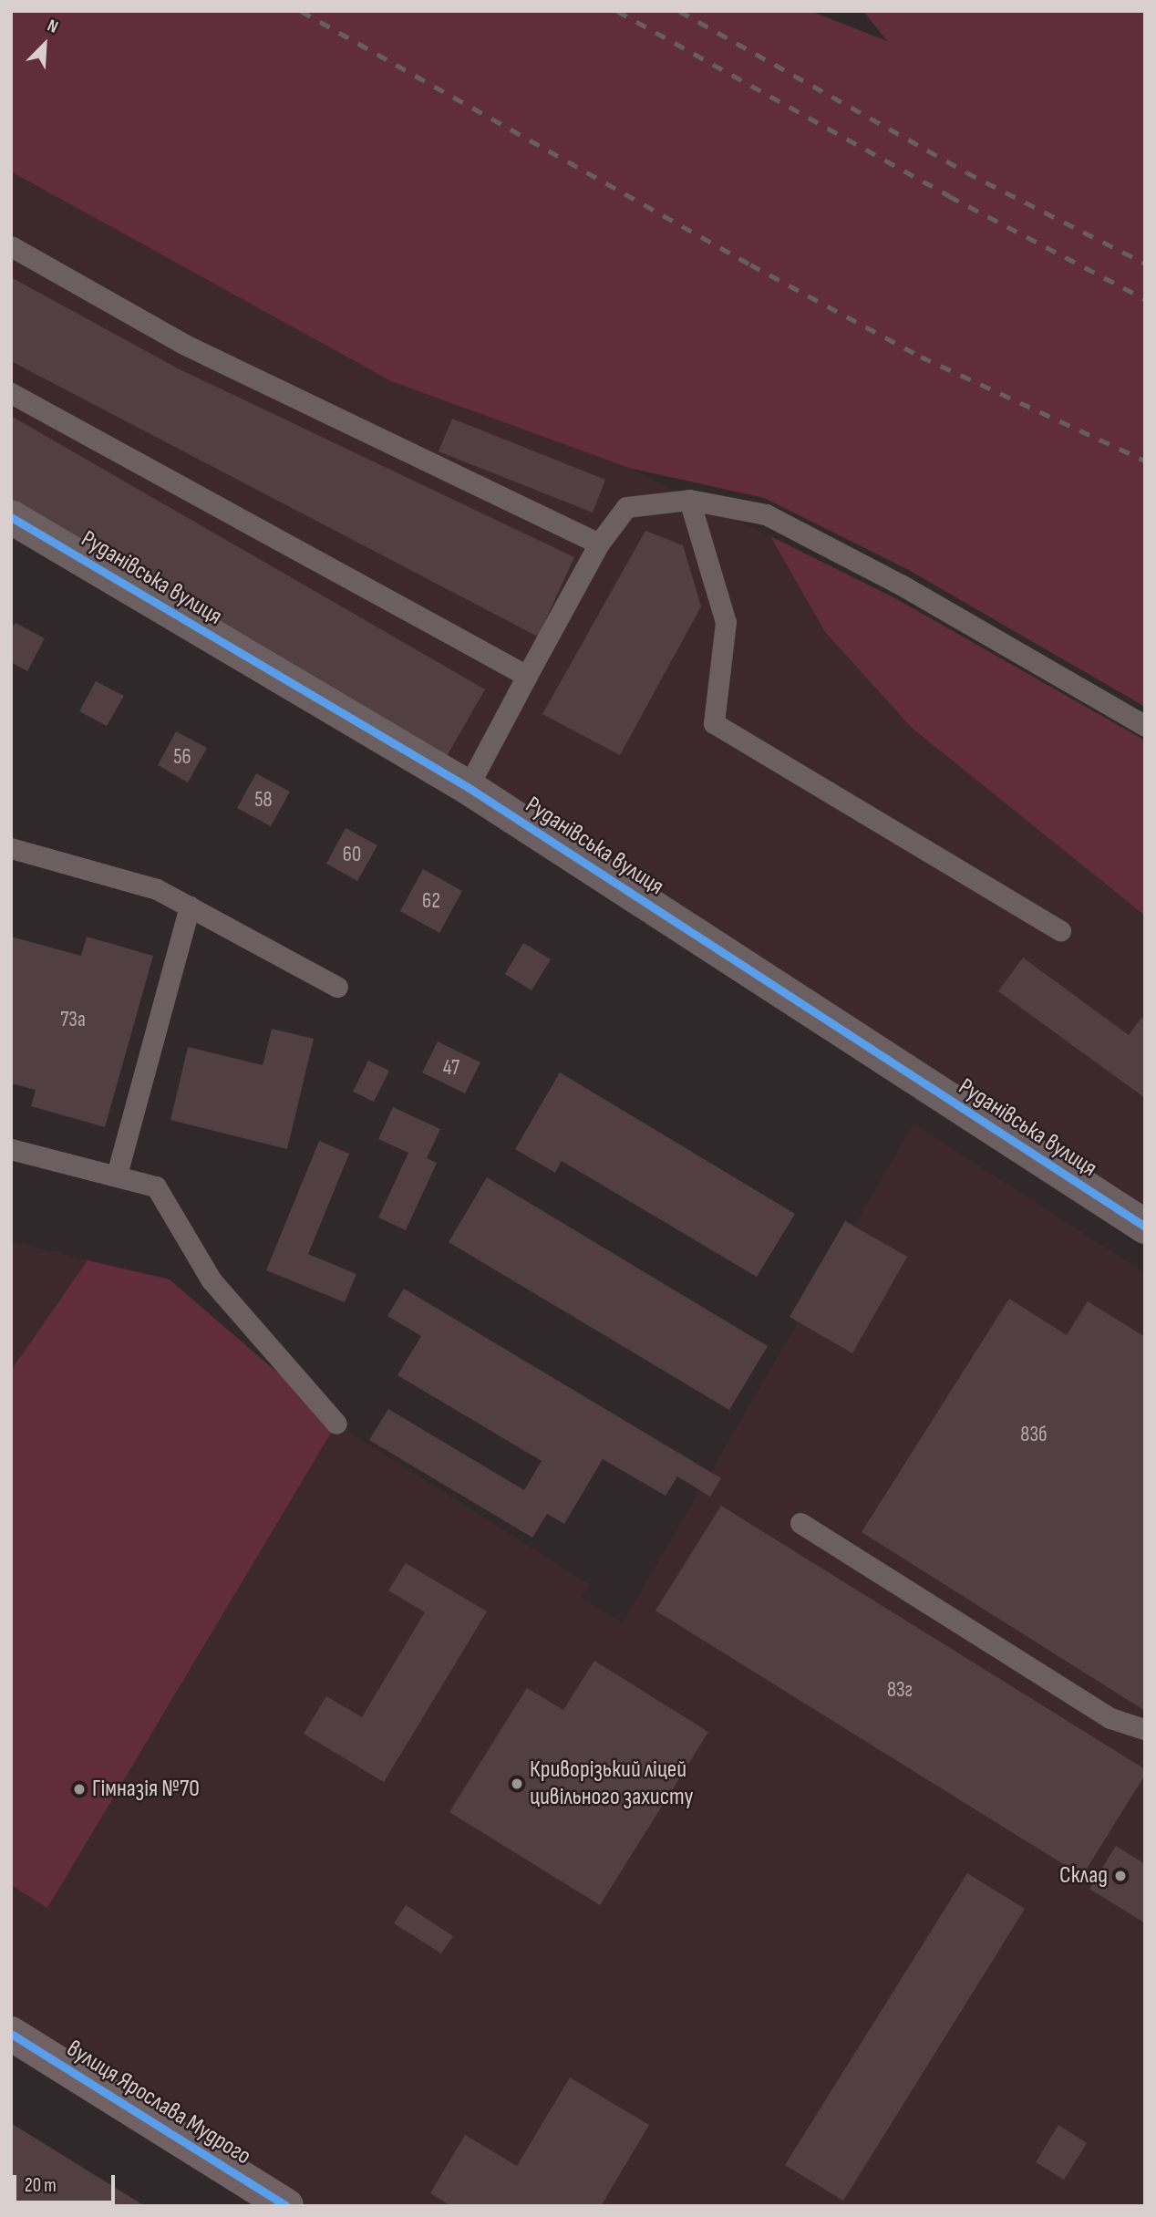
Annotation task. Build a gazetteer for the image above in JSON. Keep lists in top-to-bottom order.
{
  "streets": {
    "street": ["Руданівська вулиця", "вулиця Ярослава Мудрого"]
  },
  "places": ["Криворізький ліцей цивільного захисту", "Гімназія №70", "Склад"],
  "house_numbers": [
    "56",
    "58",
    "60",
    "62",
    "73а",
    "47",
    "83б",
    "83г"
  ],
  "scale_bar": "20 m",
  "north": "top right"
}
